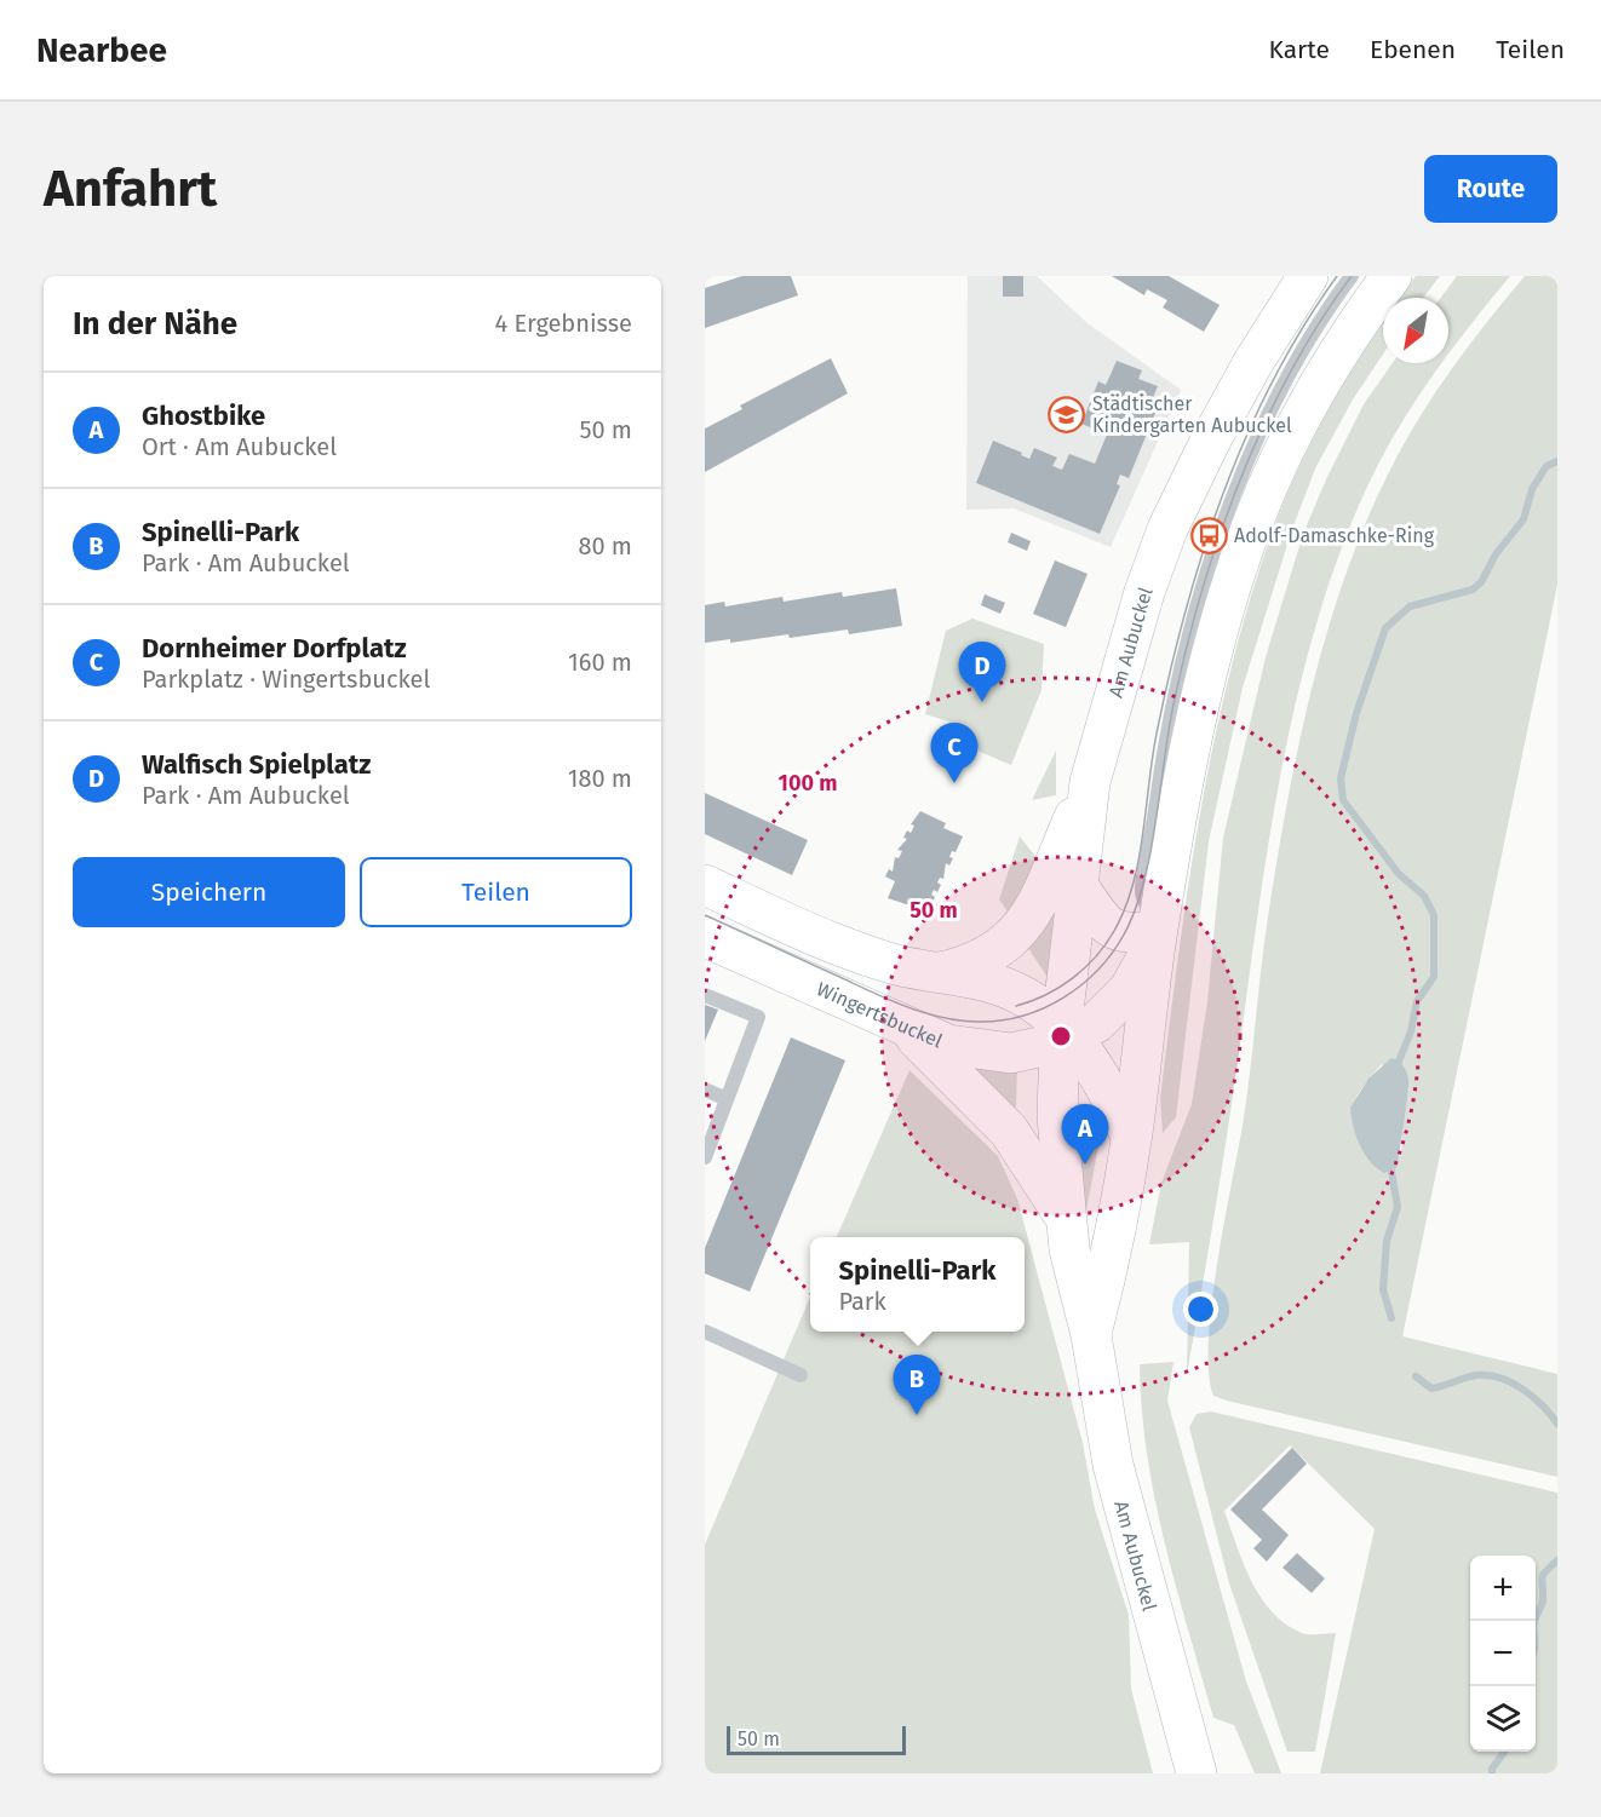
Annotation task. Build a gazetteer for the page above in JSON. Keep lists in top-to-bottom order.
{
  "streets": {
    "main road": ["Am Aubuckel", "Wingertsbuckel"]
  },
  "crossings": [
    ["Am Aubuckel", "Wingertsbuckel"]
  ],
  "places": {
    "school or university": ["Städtischer Kindergarten Aubuckel"],
    "bus stop": ["Adolf-Damaschke-Ring"]
  },
  "scale_bar": "50 m",
  "north": "bottom left",
  "page": {
    "header": "Nearbee",
    "nav": ["Karte", "Ebenen", "Teilen"],
    "buttons": [
      "Route",
      ["Speichern", "Teilen"]
    ],
    "title": "Anfahrt",
    "heading": ["In der Nähe", "4 Ergebnisse"],
    "list": [
      {
        "mark": "A",
        "name": "Ghostbike",
        "note": "Ort · Am Aubuckel",
        "value": "50 m"
      },
      {
        "mark": "B",
        "name": "Spinelli-Park",
        "note": "Park · Am Aubuckel",
        "value": "80 m"
      },
      {
        "mark": "C",
        "name": "Dornheimer Dorfplatz",
        "note": "Parkplatz · Wingertsbuckel",
        "value": "160 m"
      },
      {
        "mark": "D",
        "name": "Walfisch Spielplatz",
        "note": "Park · Am Aubuckel",
        "value": "180 m"
      }
    ],
    "pins": [
      "D",
      "C",
      "A",
      "B"
    ],
    "popup": ["Spinelli-Park", "Park"],
    "map_buttons": ["+", "−"],
    "scale": "50 m"
  },
  "rings": ["100 m", "50 m"]
}
